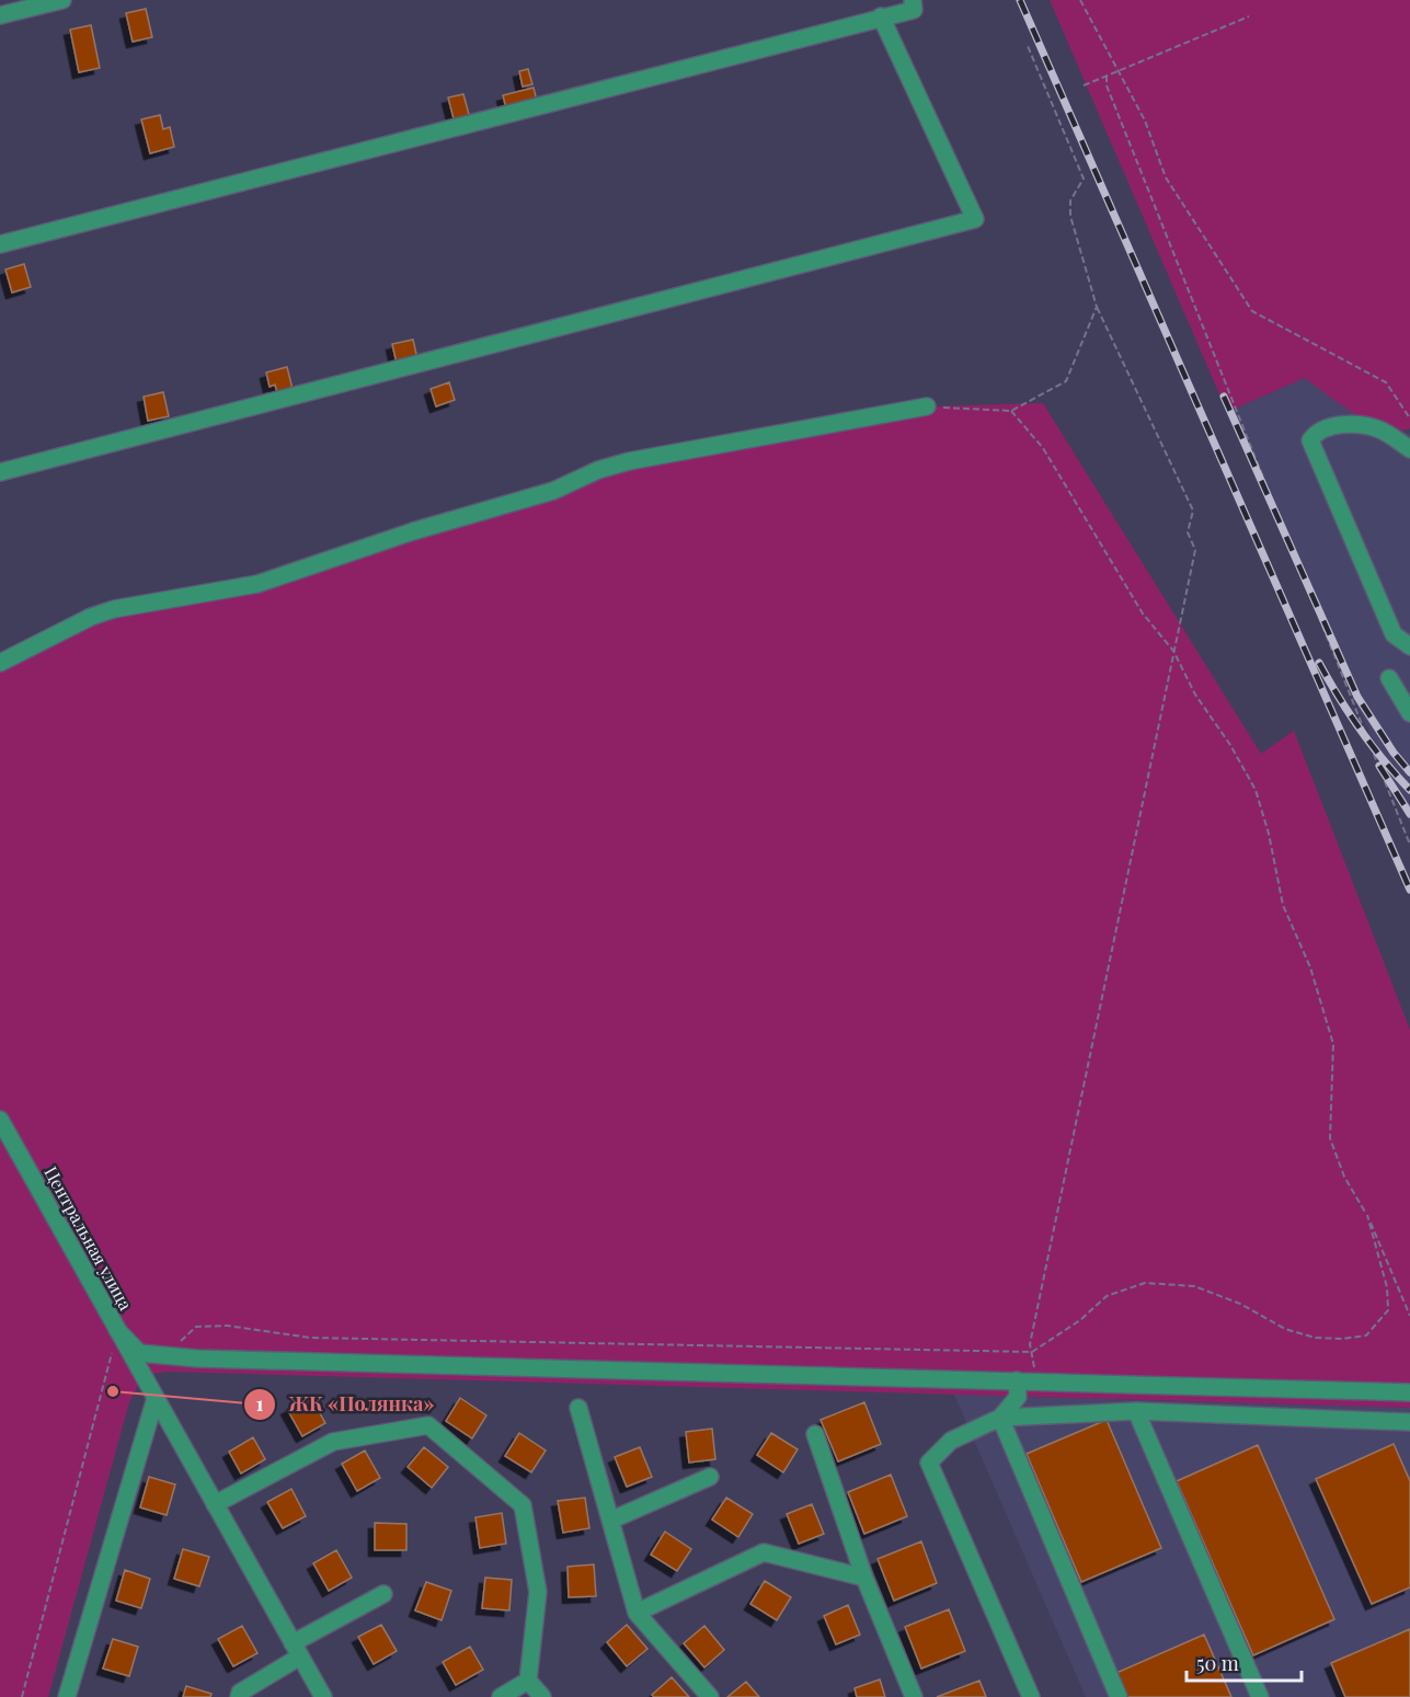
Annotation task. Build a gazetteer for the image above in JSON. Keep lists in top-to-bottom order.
{
  "streets": {
    "street": ["Центральная улица"]
  },
  "places": ["ЖК «Полянка»"],
  "scale_bar": "50 m"
}
